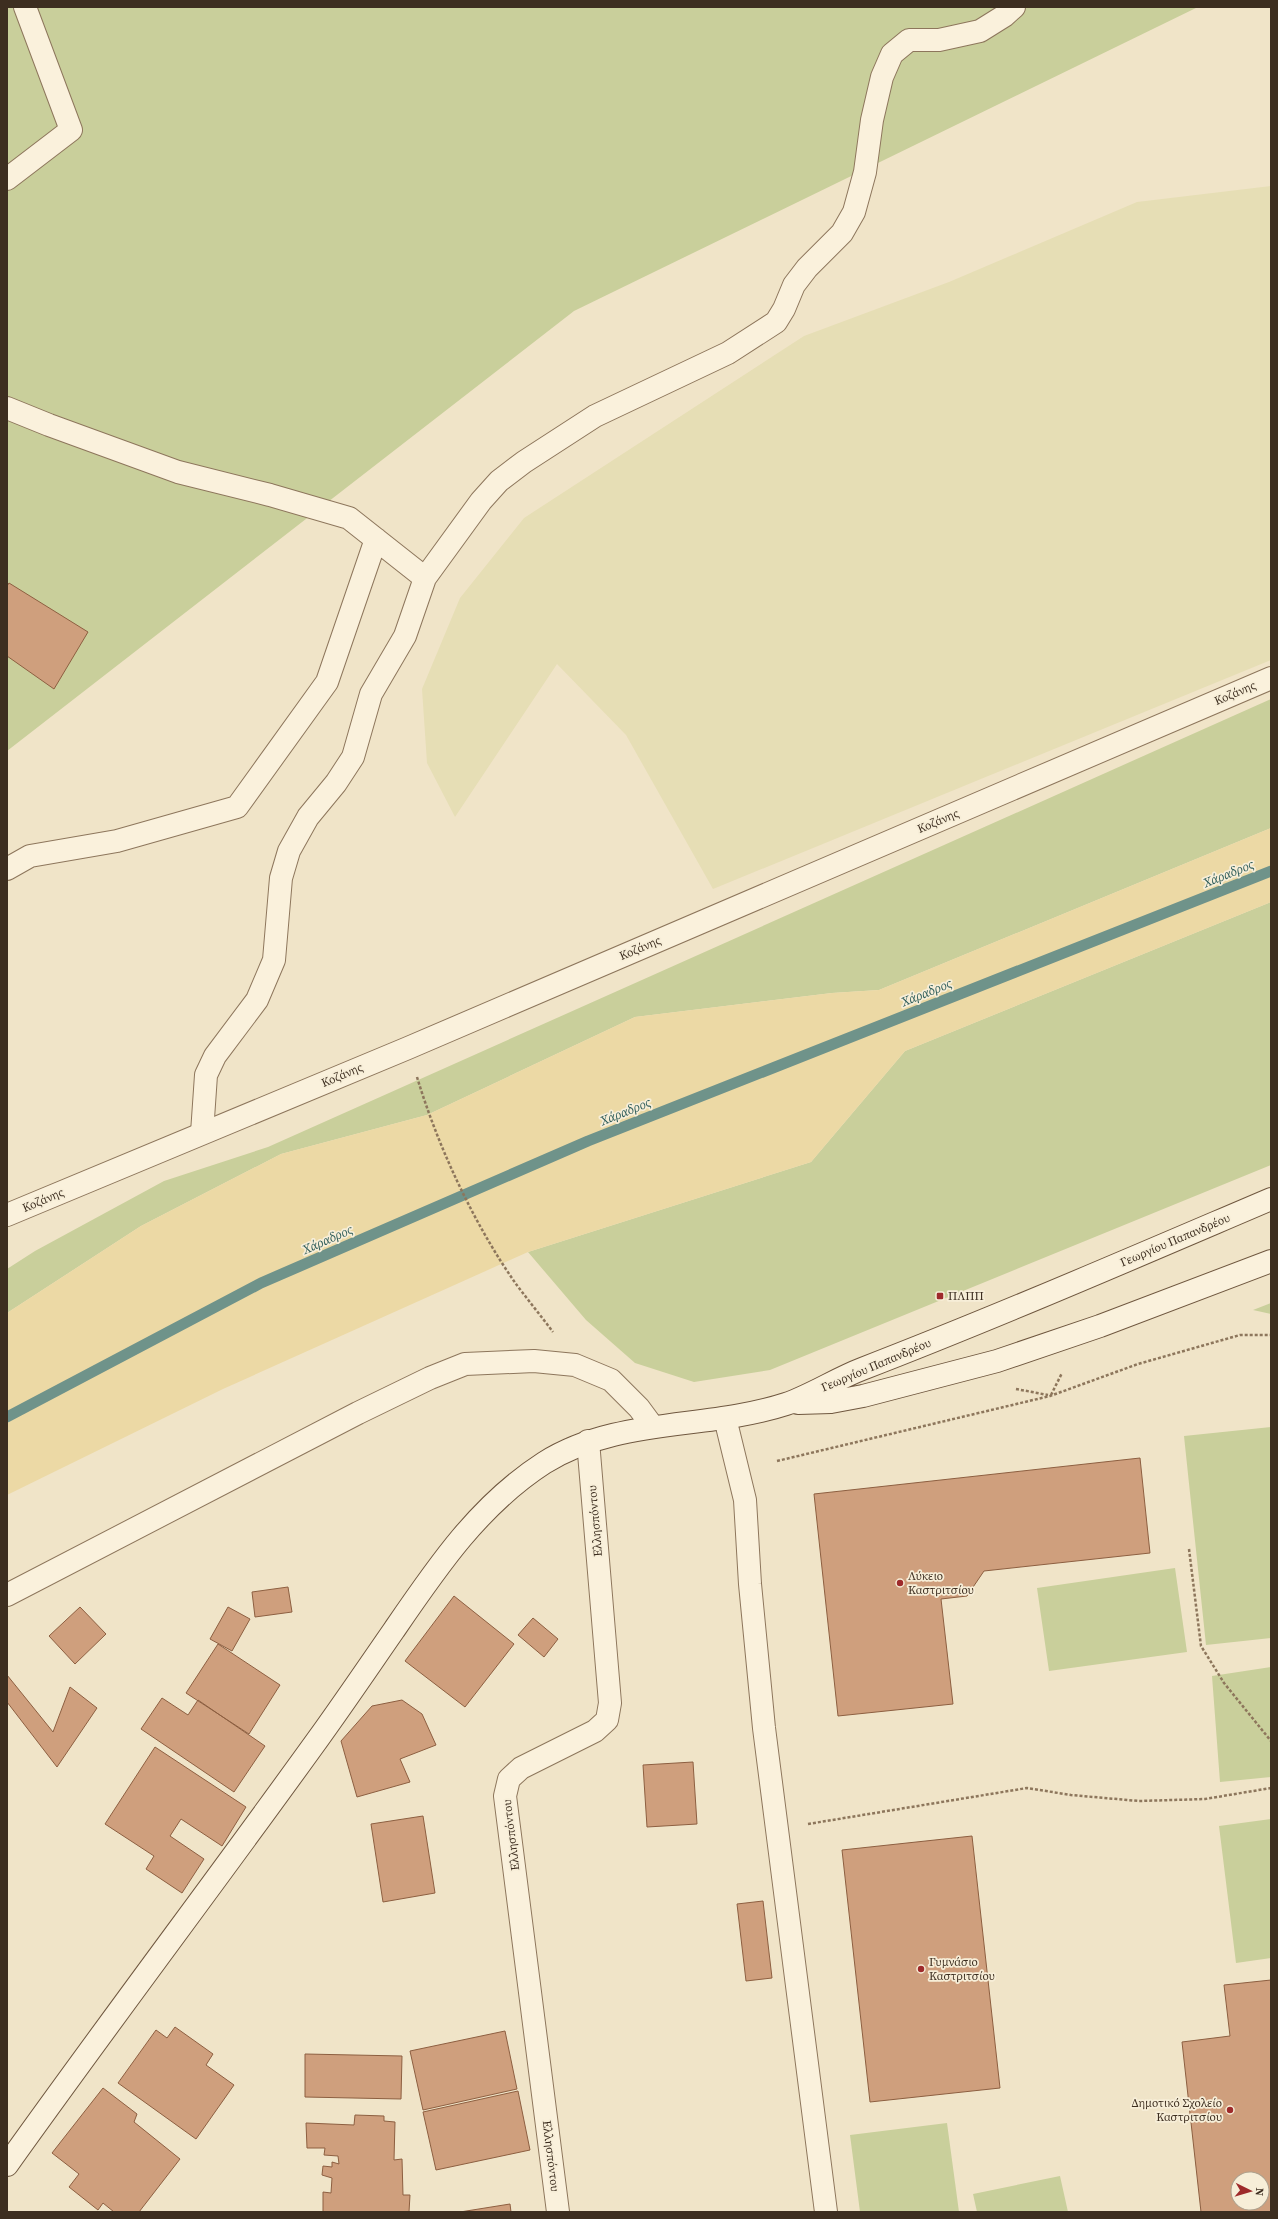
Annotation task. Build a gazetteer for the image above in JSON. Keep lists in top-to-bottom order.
{
  "streets": {
    "street": ["Κοζάνης", "Γεωργίου Παπανδρέου", "Ελλησπόντου"]
  },
  "water": ["Χάραδρος"],
  "places": {
    "transit": ["ΠΛΠΠ"],
    "other": ["Λύκειο Καστριτσίου", "Γυμνάσιο Καστριτσίου", "Δημοτικό Σχολείο Καστριτσίου"]
  },
  "north": "right"
}
